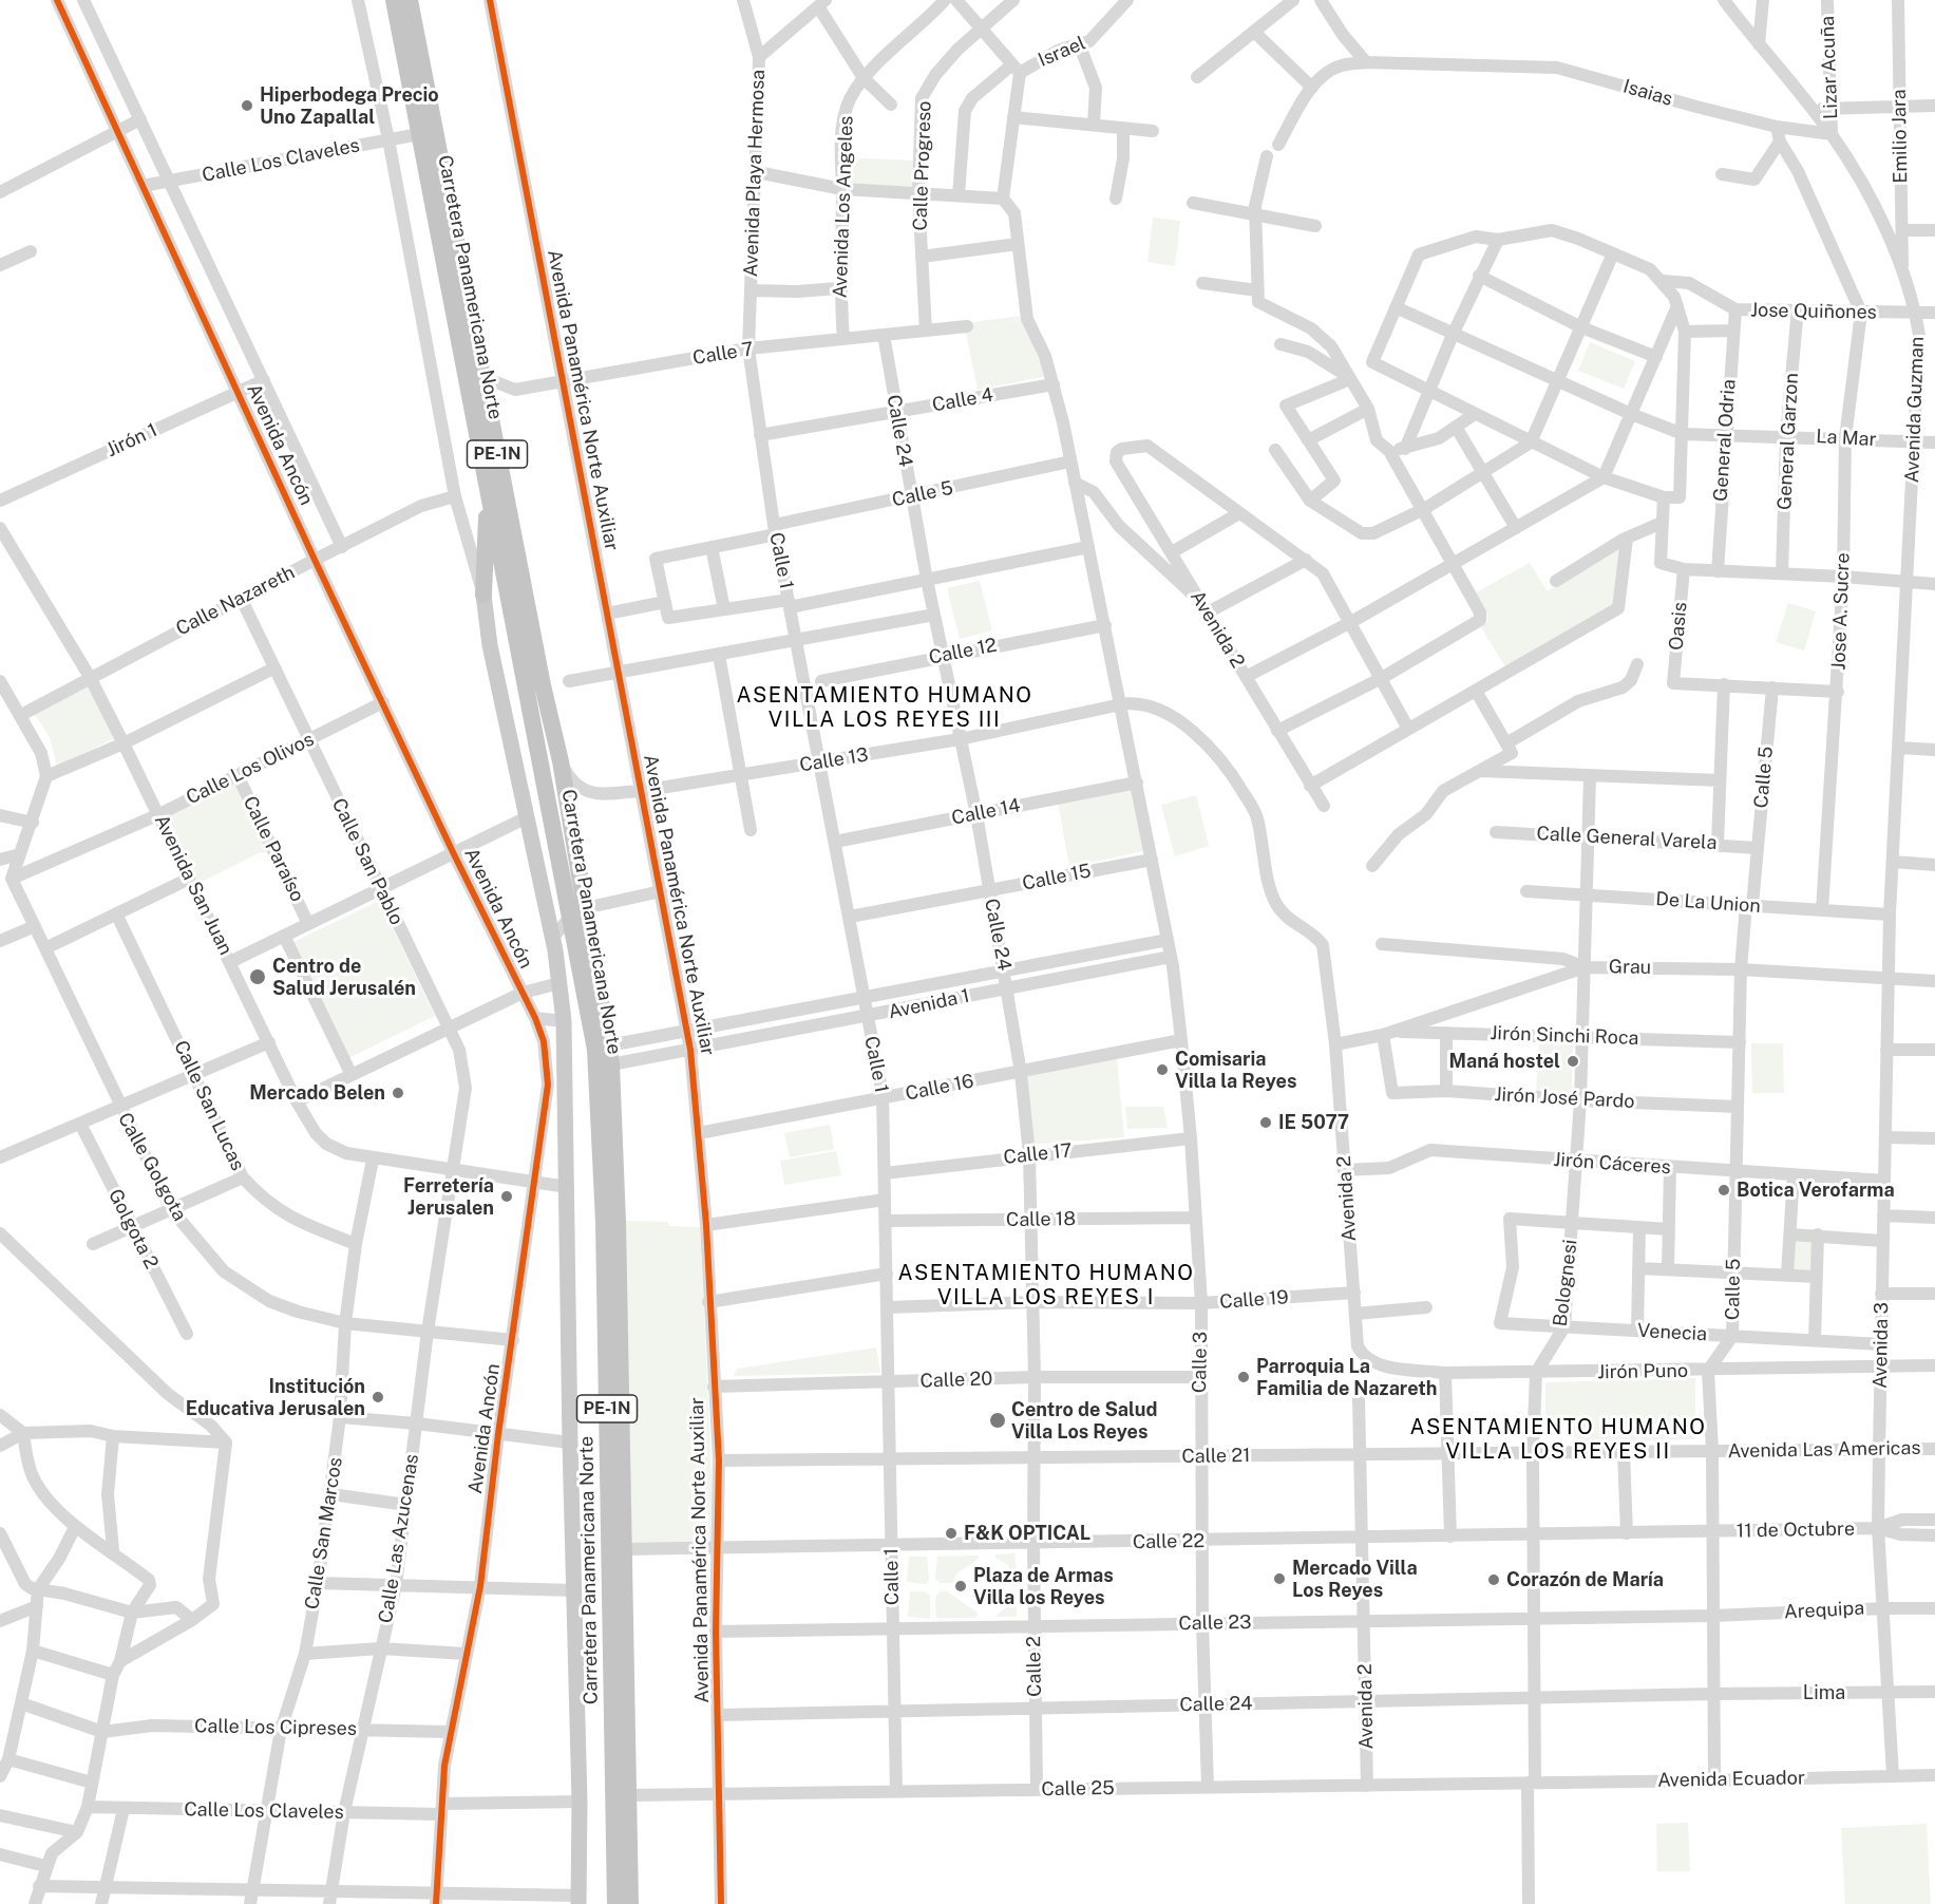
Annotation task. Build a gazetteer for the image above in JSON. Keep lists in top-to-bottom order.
{
  "streets": {
    "highway": ["Carretera Panamericana Norte", "PE-1N"],
    "street": [
      "Israel",
      "Lizar Acuña",
      "Isaias",
      "Emilio Jara",
      "Calle Los Claveles",
      "Calle Progreso",
      "Avenida Playa Hermosa",
      "Avenida Los Angeles",
      "Jose Quiñones",
      "Calle 7",
      "Avenida Panamérica Norte Auxiliar",
      "Calle 4",
      "Avenida Guzman",
      "Calle 24",
      "La Mar",
      "Jirón 1",
      "General Odria",
      "General Garzon",
      "Avenida Ancón",
      "Calle 5",
      "Calle 1",
      "Calle Nazareth",
      "Jose A. Sucre",
      "Oasis",
      "Avenida 2",
      "Calle 12",
      "Calle 13",
      "Calle Los Olivos",
      "Calle 14",
      "Calle General Varela",
      "Calle Paraíso",
      "Calle San Pablo",
      "Calle 15",
      "Avenida San Juan",
      "De La Union",
      "Grau",
      "Avenida 1",
      "Jirón Sinchi Roca",
      "Calle 16",
      "Jirón José Pardo",
      "Calle San Lucas",
      "Calle 17",
      "Jirón Cáceres",
      "Calle Golgota",
      "Calle 18",
      "Golgota 2",
      "Bolognesi",
      "Calle 19",
      "Venecia",
      "Avenida 3",
      "Calle 3",
      "Jirón Puno",
      "Calle 20",
      "Avenida Las Americas",
      "Calle 21",
      "11 de Octubre",
      "Calle San Marcos",
      "Calle Las Azucenas",
      "Calle 22",
      "Arequipa",
      "Calle 23",
      "Calle 2",
      "Lima",
      "Calle Los Cipreses",
      "Avenida Ecuador",
      "Calle 25"
    ]
  },
  "crossings": [
    ["Lizar Acuña", "Isaias"],
    ["Lizar Acuña", "Avenida Guzman"],
    ["Isaias", "Avenida Guzman"],
    ["Emilio Jara", "Avenida Guzman"],
    ["Calle Los Claveles", "Carretera Panamericana Norte"],
    ["Calle Los Claveles", "Avenida Ancón"],
    ["Calle Los Claveles", "Calle San Marcos"],
    ["Calle Los Claveles", "Calle Las Azucenas"],
    ["Calle Progreso", "Calle 7"],
    ["Avenida Playa Hermosa", "Calle 7"],
    ["Avenida Playa Hermosa", "Calle 1"],
    ["Avenida Los Angeles", "Calle 7"],
    ["Carretera Panamericana Norte", "Calle 7"],
    ["Carretera Panamericana Norte", "Calle 13"],
    ["Carretera Panamericana Norte", "Avenida 1"],
    ["Carretera Panamericana Norte", "Calle 22"],
    ["Carretera Panamericana Norte", "Calle 25"],
    ["Jose Quiñones", "Avenida Guzman"],
    ["Jose Quiñones", "General Odria"],
    ["Jose Quiñones", "General Garzon"],
    ["Jose Quiñones", "Jose A. Sucre"],
    ["Calle 7", "Avenida Panamérica Norte Auxiliar"],
    ["Calle 7", "Calle 24"],
    ["Calle 7", "Calle 1"],
    ["Avenida Panamérica Norte Auxiliar", "Calle 24"],
    ["Avenida Panamérica Norte Auxiliar", "Calle 13"],
    ["Avenida Panamérica Norte Auxiliar", "Avenida 1"],
    ["Avenida Panamérica Norte Auxiliar", "Calle 16"],
    ["Avenida Panamérica Norte Auxiliar", "Calle 20"],
    ["Avenida Panamérica Norte Auxiliar", "Calle 21"],
    ["Avenida Panamérica Norte Auxiliar", "Calle 22"],
    ["Avenida Panamérica Norte Auxiliar", "Calle 23"],
    ["Avenida Panamérica Norte Auxiliar", "Calle 25"],
    ["Calle 4", "Calle 24"],
    ["Calle 4", "Calle 1"],
    ["Calle 4", "Calle 3"],
    ["Avenida Guzman", "La Mar"],
    ["Avenida Guzman", "De La Union"],
    ["Avenida Guzman", "Avenida 3"],
    ["Calle 24", "Calle 5"],
    ["Calle 24", "Calle 1"],
    ["Calle 24", "Avenida 2"],
    ["Calle 24", "Calle 12"],
    ["Calle 24", "Calle 13"],
    ["Calle 24", "Calle 14"],
    ["Calle 24", "Calle 15"],
    ["Calle 24", "Avenida 1"],
    ["Calle 24", "Calle 16"],
    ["Calle 24", "Calle 17"],
    ["Calle 24", "Calle 18"],
    ["Calle 24", "Bolognesi"],
    ["Calle 24", "Calle 19"],
    ["Calle 24", "Calle 3"],
    ["Calle 24", "Calle 20"],
    ["Calle 24", "Calle 21"],
    ["Calle 24", "Calle 22"],
    ["Calle 24", "Calle 2"],
    ["Calle 24", "Lima"],
    ["La Mar", "General Odria"],
    ["La Mar", "General Garzon"],
    ["La Mar", "Jose A. Sucre"],
    ["Jirón 1", "Avenida Ancón"],
    ["Avenida Ancón", "Calle Nazareth"],
    ["Avenida Ancón", "Calle Los Olivos"],
    ["Avenida Ancón", "Avenida San Juan"],
    ["Avenida Ancón", "Calle Golgota"],
    ["Avenida Ancón", "Calle Los Cipreses"],
    ["Calle 5", "Calle 1"],
    ["Calle 5", "Calle General Varela"],
    ["Calle 5", "De La Union"],
    ["Calle 5", "Grau"],
    ["Calle 5", "Jirón Sinchi Roca"],
    ["Calle 5", "Jirón José Pardo"],
    ["Calle 5", "Jirón Cáceres"],
    ["Calle 5", "Venecia"],
    ["Calle 5", "Calle 3"],
    ["Calle 5", "Jirón Puno"],
    ["Calle 1", "Calle 13"],
    ["Calle 1", "Calle 14"],
    ["Calle 1", "Calle 15"],
    ["Calle 1", "Avenida 1"],
    ["Calle 1", "Calle 16"],
    ["Calle 1", "Calle 17"],
    ["Calle 1", "Calle 18"],
    ["Calle 1", "Calle 19"],
    ["Calle 1", "Calle 20"],
    ["Calle 1", "Calle 21"],
    ["Calle 1", "Calle 22"],
    ["Calle 1", "Calle 23"],
    ["Calle 1", "Calle 25"],
    ["Calle Nazareth", "Calle San Pablo"],
    ["Calle Nazareth", "Avenida San Juan"],
    ["Jose A. Sucre", "De La Union"],
    ["Avenida 2", "Calle 13"],
    ["Avenida 2", "Grau"],
    ["Avenida 2", "Jirón Cáceres"],
    ["Avenida 2", "Calle 19"],
    ["Avenida 2", "Jirón Puno"],
    ["Avenida 2", "Calle 21"],
    ["Avenida 2", "Calle 22"],
    ["Avenida 2", "Calle 23"],
    ["Avenida 2", "Calle 25"],
    ["Calle 12", "Calle 3"],
    ["Calle 13", "Calle 3"],
    ["Calle Los Olivos", "Calle Paraíso"],
    ["Calle Los Olivos", "Calle San Pablo"],
    ["Calle Los Olivos", "Avenida San Juan"],
    ["Calle Los Olivos", "Calle Golgota"],
    ["Calle 14", "Calle 3"],
    ["Calle General Varela", "Bolognesi"],
    ["Calle San Pablo", "Avenida San Juan"],
    ["Calle San Pablo", "Calle Las Azucenas"],
    ["Calle 15", "Calle 3"],
    ["Avenida San Juan", "Calle San Marcos"],
    ["Avenida San Juan", "Calle Las Azucenas"],
    ["De La Union", "Bolognesi"],
    ["De La Union", "Avenida 3"],
    ["Grau", "Jirón Sinchi Roca"],
    ["Grau", "Jirón José Pardo"],
    ["Grau", "Bolognesi"],
    ["Grau", "Avenida 3"],
    ["Avenida 1", "Calle 3"],
    ["Jirón Sinchi Roca", "Jirón José Pardo"],
    ["Jirón Sinchi Roca", "Bolognesi"],
    ["Calle 16", "Calle 3"],
    ["Jirón José Pardo", "Bolognesi"],
    ["Calle San Lucas", "Calle San Marcos"],
    ["Calle 17", "Calle 3"],
    ["Jirón Cáceres", "Bolognesi"],
    ["Jirón Cáceres", "Avenida 3"],
    ["Calle Golgota", "Calle San Marcos"],
    ["Calle Golgota", "Calle Las Azucenas"],
    ["Calle 18", "Calle 3"],
    ["Bolognesi", "Venecia"],
    ["Bolognesi", "Jirón Puno"],
    ["Bolognesi", "Calle 21"],
    ["Bolognesi", "Calle 22"],
    ["Bolognesi", "Calle 23"],
    ["Bolognesi", "Avenida Ecuador"],
    ["Bolognesi", "Calle 25"],
    ["Calle 19", "Calle 3"],
    ["Venecia", "Avenida 3"],
    ["Avenida 3", "Jirón Puno"],
    ["Avenida 3", "Avenida Las Americas"],
    ["Avenida 3", "11 de Octubre"],
    ["Avenida 3", "Arequipa"],
    ["Avenida 3", "Lima"],
    ["Avenida 3", "Avenida Ecuador"],
    ["Calle 3", "Calle 20"],
    ["Calle 3", "Calle 21"],
    ["Calle 3", "Calle 22"],
    ["Calle 3", "Calle 23"],
    ["Calle 3", "Calle 25"],
    ["Avenida Las Americas", "Calle 21"],
    ["11 de Octubre", "Calle 22"],
    ["Calle San Marcos", "Calle Los Cipreses"],
    ["Calle Las Azucenas", "Calle Los Cipreses"],
    ["Calle 22", "Calle 2"],
    ["Arequipa", "Calle 23"],
    ["Calle 23", "Calle 2"],
    ["Calle 2", "Calle 25"],
    ["Avenida Ecuador", "Calle 25"]
  ],
  "districts": ["ASENTAMIENTO HUMANO VILLA LOS REYES III", "ASENTAMIENTO HUMANO VILLA LOS REYES I", "ASENTAMIENTO HUMANO VILLA LOS REYES II"],
  "places": [
    "Hiperbodega Precio Uno Zapallal",
    "Centro de Salud Jerusalén",
    "Maná hostel",
    "Comisaria Villa la Reyes",
    "Mercado Belen",
    "IE 5077",
    "Botica Verofarma",
    "Ferretería Jerusalen",
    "Parroquia La Familia de Nazareth",
    "Institución Educativa Jerusalen",
    "Centro de Salud Villa Los Reyes",
    "F&K OPTICAL",
    "Mercado Villa Los Reyes",
    "Corazón de María",
    "Plaza de Armas Villa los Reyes"
  ]
}
